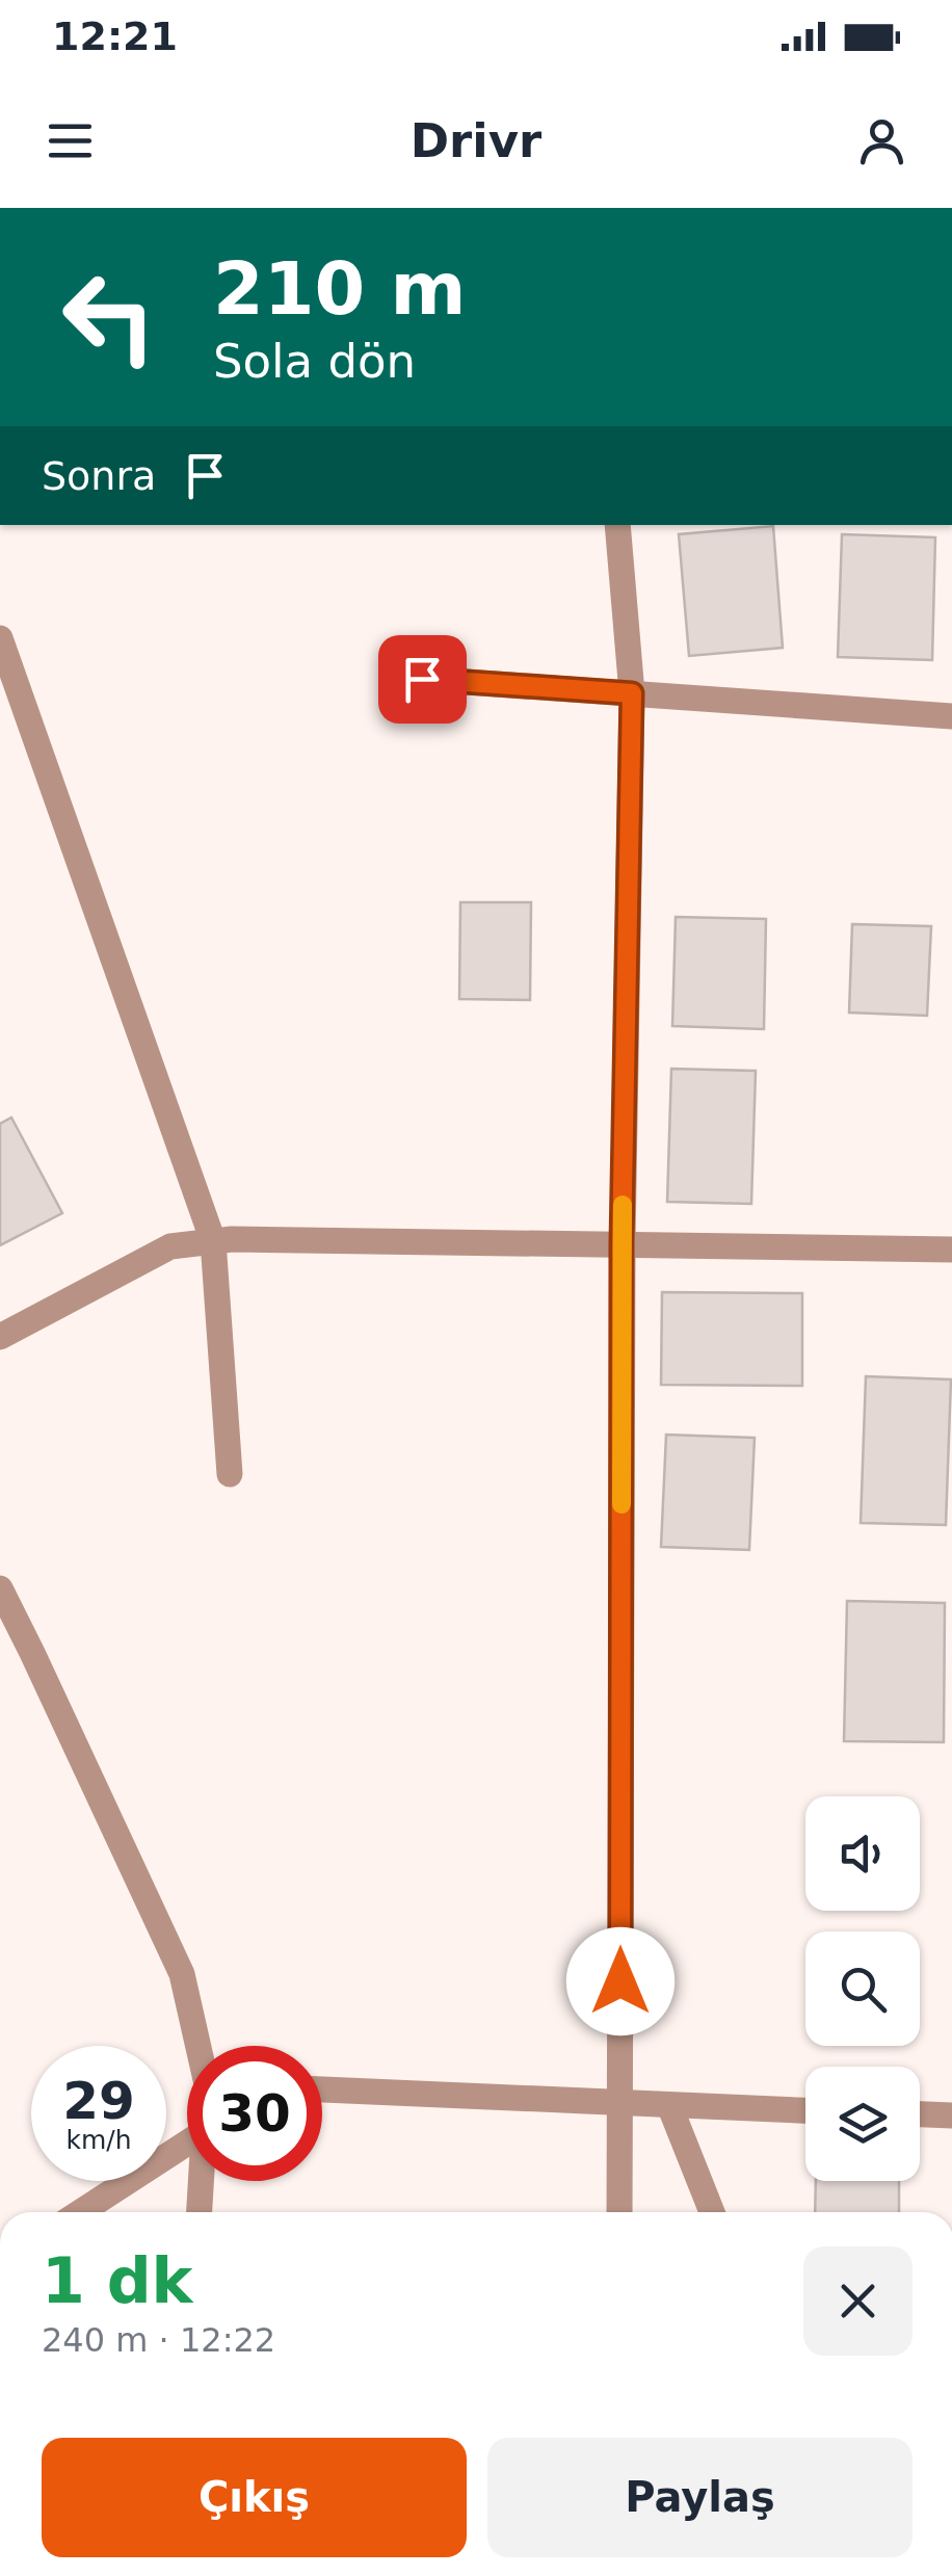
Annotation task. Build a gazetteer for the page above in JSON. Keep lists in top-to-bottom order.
{
  "page": {
    "status": "12:21",
    "header": "Drivr",
    "turn": ["210 m", "Sola dön"],
    "then": "Sonra",
    "speed": "29 km/h",
    "limit": "30",
    "heading": ["1 dk", "240 m · 12:22"],
    "buttons": ["Çıkış", "Paylaş"]
  }
}
